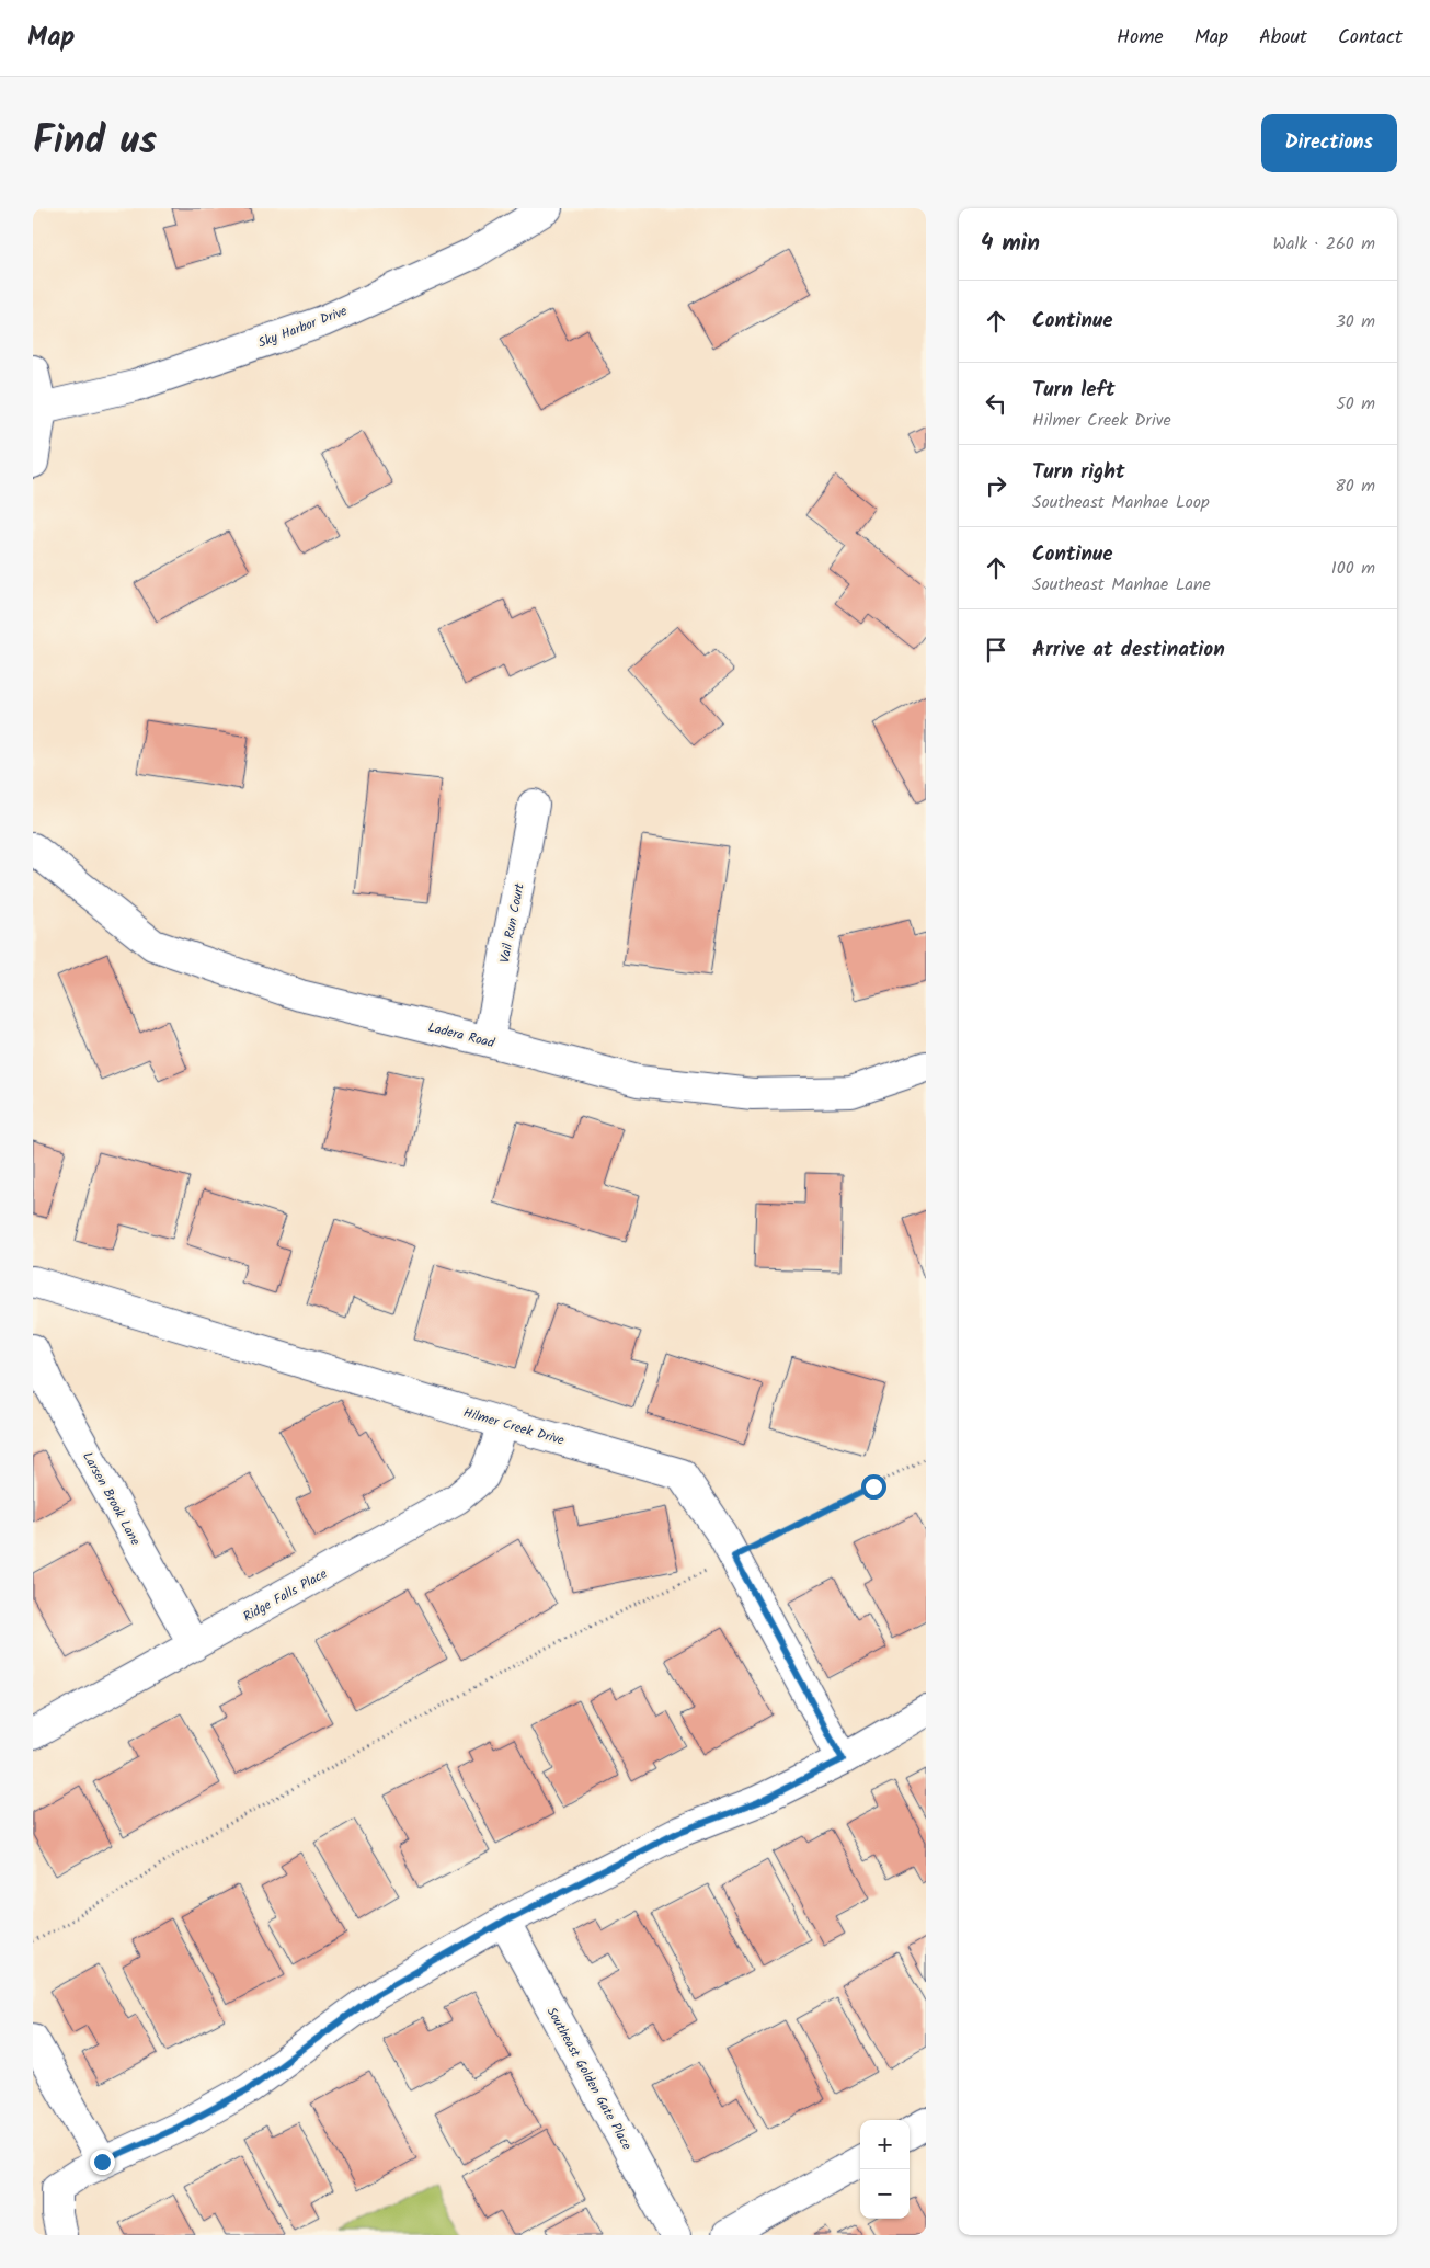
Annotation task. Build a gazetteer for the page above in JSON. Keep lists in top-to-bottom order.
{
  "streets": {
    "street": [
      "Sky Harbor Drive",
      "Vail Run Court",
      "Ladera Road",
      "Hilmer Creek Drive",
      "Larsen Brook Lane",
      "Ridge Falls Place",
      "Southeast Golden Gate Place"
    ]
  },
  "crossings": [
    ["Vail Run Court", "Ladera Road"],
    ["Hilmer Creek Drive", "Ridge Falls Place"],
    ["Larsen Brook Lane", "Ridge Falls Place"]
  ],
  "page": {
    "header": "Map",
    "nav": [
      "Home",
      "Map",
      "About",
      "Contact"
    ],
    "title": "Find us",
    "buttons": "Directions",
    "heading": ["4 min", "Walk · 260 m"],
    "list": [
      ["Continue", "30 m"],
      ["Turn left", "Hilmer Creek Drive", "50 m"],
      ["Turn right", "Southeast Manhae Loop", "80 m"],
      ["Continue", "Southeast Manhae Lane", "100 m"],
      "Arrive at destination"
    ],
    "map_buttons": ["+", "−"]
  }
}
